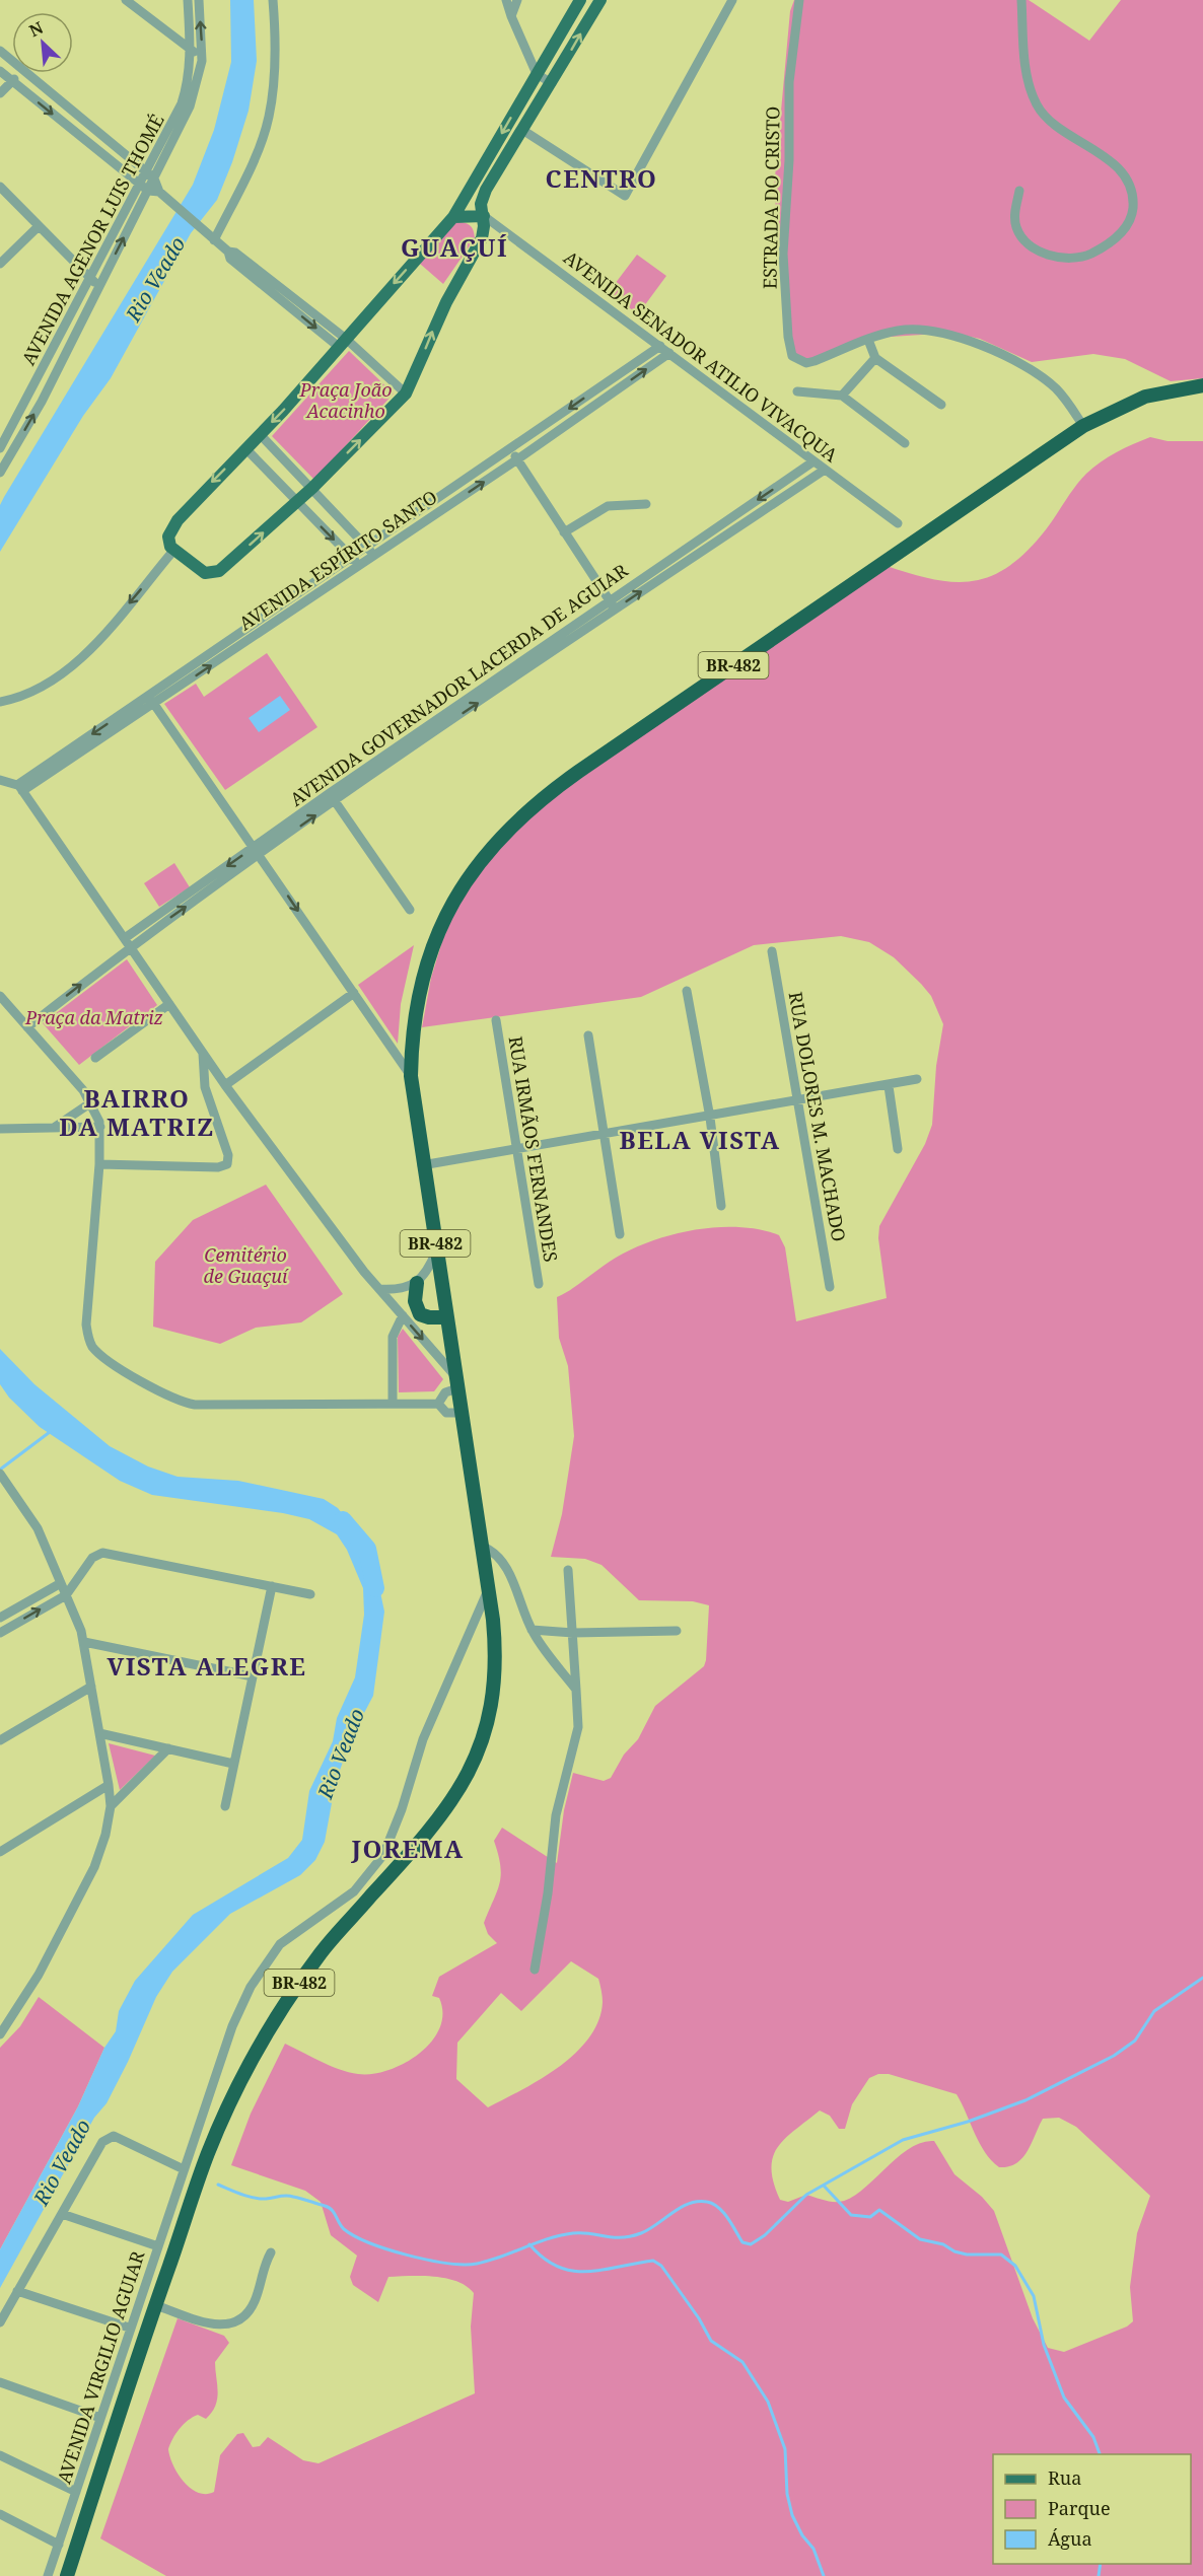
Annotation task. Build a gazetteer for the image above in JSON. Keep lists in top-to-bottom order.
{
  "streets": {
    "highway": ["BR-482"],
    "street": [
      "ESTRADA DO CRISTO",
      "AVENIDA AGENOR LUIS THOMÉ",
      "AVENIDA SENADOR ATILIO VIVACQUA",
      "AVENIDA ESPÍRITO SANTO",
      "AVENIDA GOVERNADOR LACERDA DE AGUIAR",
      "RUA DOLORES M. MACHADO",
      "RUA IRMÃOS FERNANDES",
      "AVENIDA VIRGILIO AGUIAR"
    ]
  },
  "crossings": [
    ["ESTRADA DO CRISTO", "BR-482"],
    ["AVENIDA SENADOR ATILIO VIVACQUA", "AVENIDA ESPÍRITO SANTO"],
    ["AVENIDA SENADOR ATILIO VIVACQUA", "AVENIDA GOVERNADOR LACERDA DE AGUIAR"],
    ["BR-482", "AVENIDA VIRGILIO AGUIAR"]
  ],
  "districts": [
    "CENTRO",
    "GUAÇUÍ",
    "BAIRRO DA MATRIZ",
    "BELA VISTA",
    "VISTA ALEGRE",
    "JOREMA"
  ],
  "water": ["Rio Veado"],
  "parks": ["Praça João Acacinho", "Praça da Matriz", "Cemitério de Guaçuí"],
  "legend": ["Rua", "Parque", "Água"],
  "north": "top left"
}
